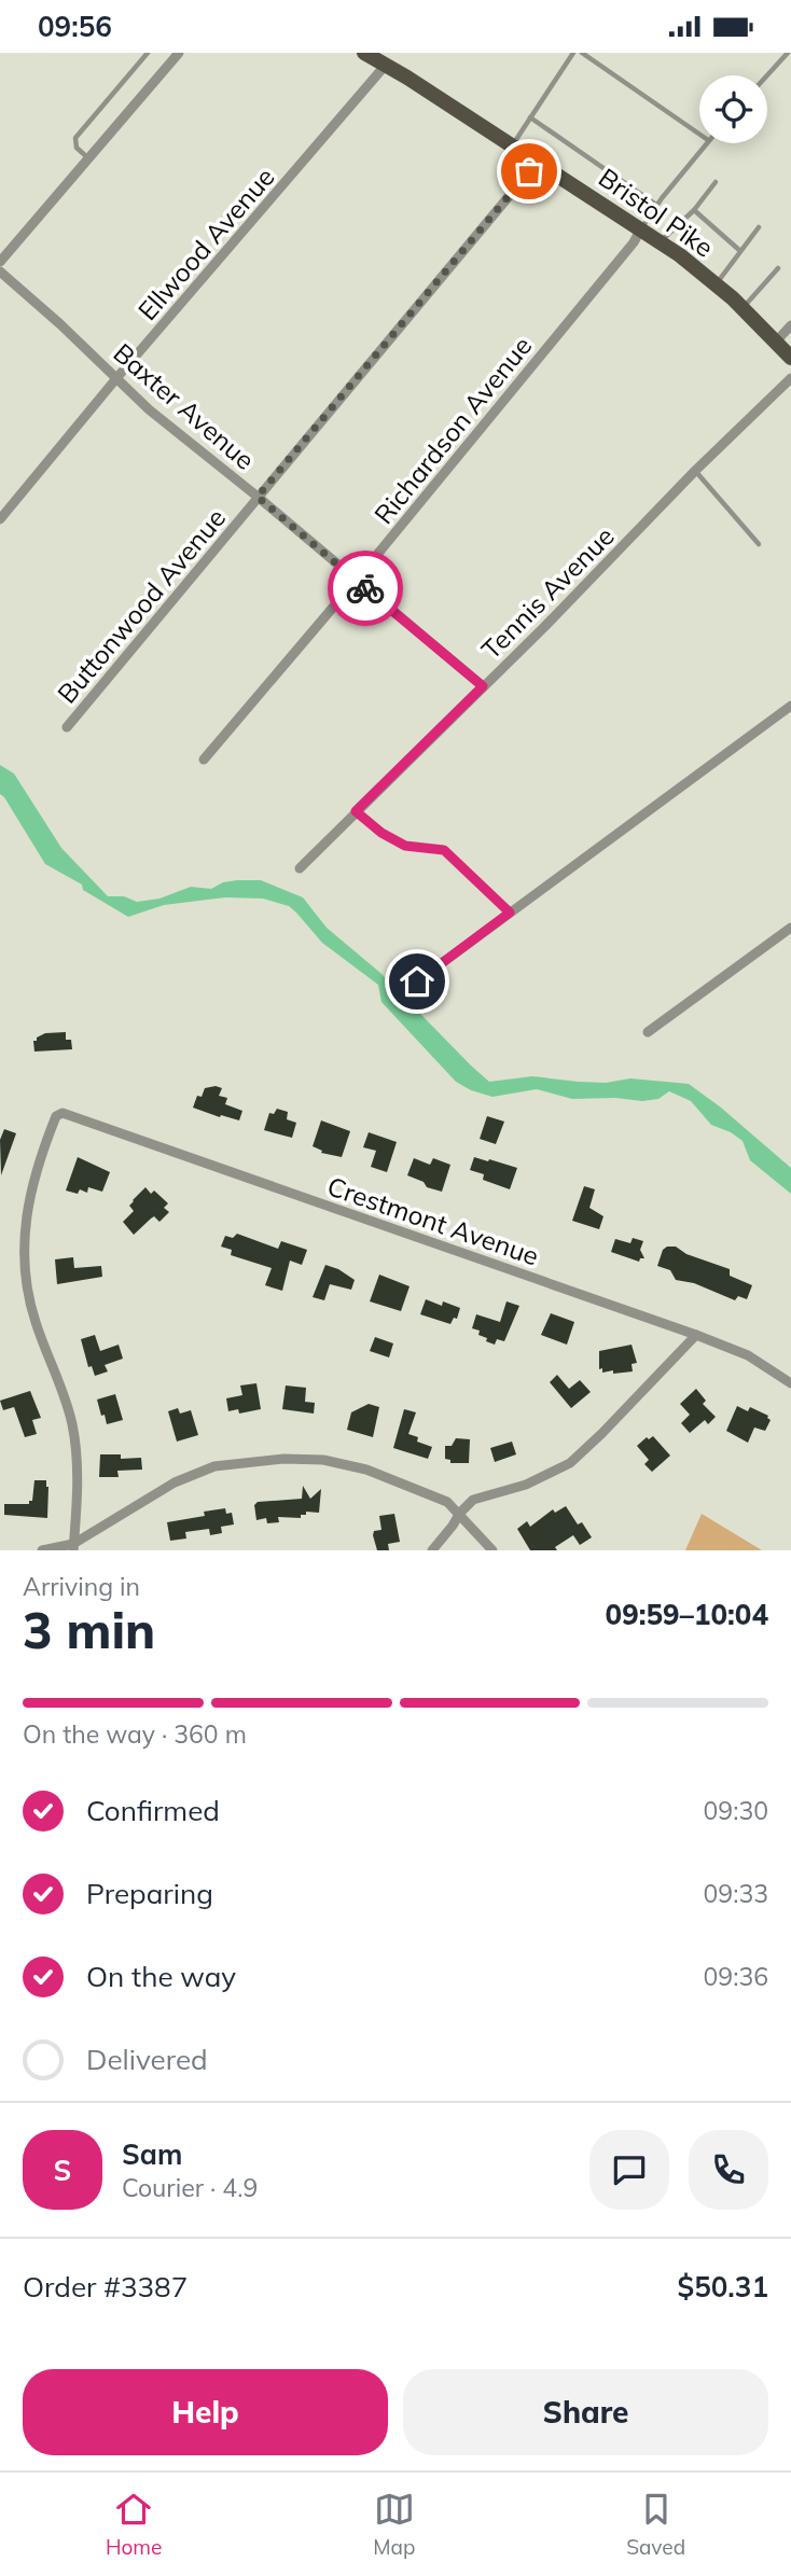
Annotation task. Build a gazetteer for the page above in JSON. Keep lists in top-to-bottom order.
{
  "streets": {
    "main road": ["Bristol Pike"],
    "street": [
      "Ellwood Avenue",
      "Baxter Avenue",
      "Richardson Avenue",
      "Tennis Avenue",
      "Buttonwood Avenue",
      "Crestmont Avenue"
    ]
  },
  "crossings": [
    ["Bristol Pike", "Ellwood Avenue"],
    ["Bristol Pike", "Richardson Avenue"],
    ["Bristol Pike", "Buttonwood Avenue"],
    ["Ellwood Avenue", "Baxter Avenue"],
    ["Baxter Avenue", "Richardson Avenue"],
    ["Baxter Avenue", "Tennis Avenue"],
    ["Baxter Avenue", "Buttonwood Avenue"]
  ],
  "page": {
    "status": "09:56",
    "heading": ["3 min", "Arriving in", "09:59–10:04"],
    "panel": [
      "Sam",
      "Courier · 4.9",
      "Order #3387",
      "$50.31"
    ],
    "bar": "On the way · 360 m",
    "list": [
      ["Confirmed", "09:30"],
      ["Preparing", "09:33"],
      ["On the way", "09:36"],
      "Delivered"
    ],
    "round": "S",
    "buttons": ["Help", "Share"],
    "tabs": ["Home", "Map", "Saved"]
  }
}
